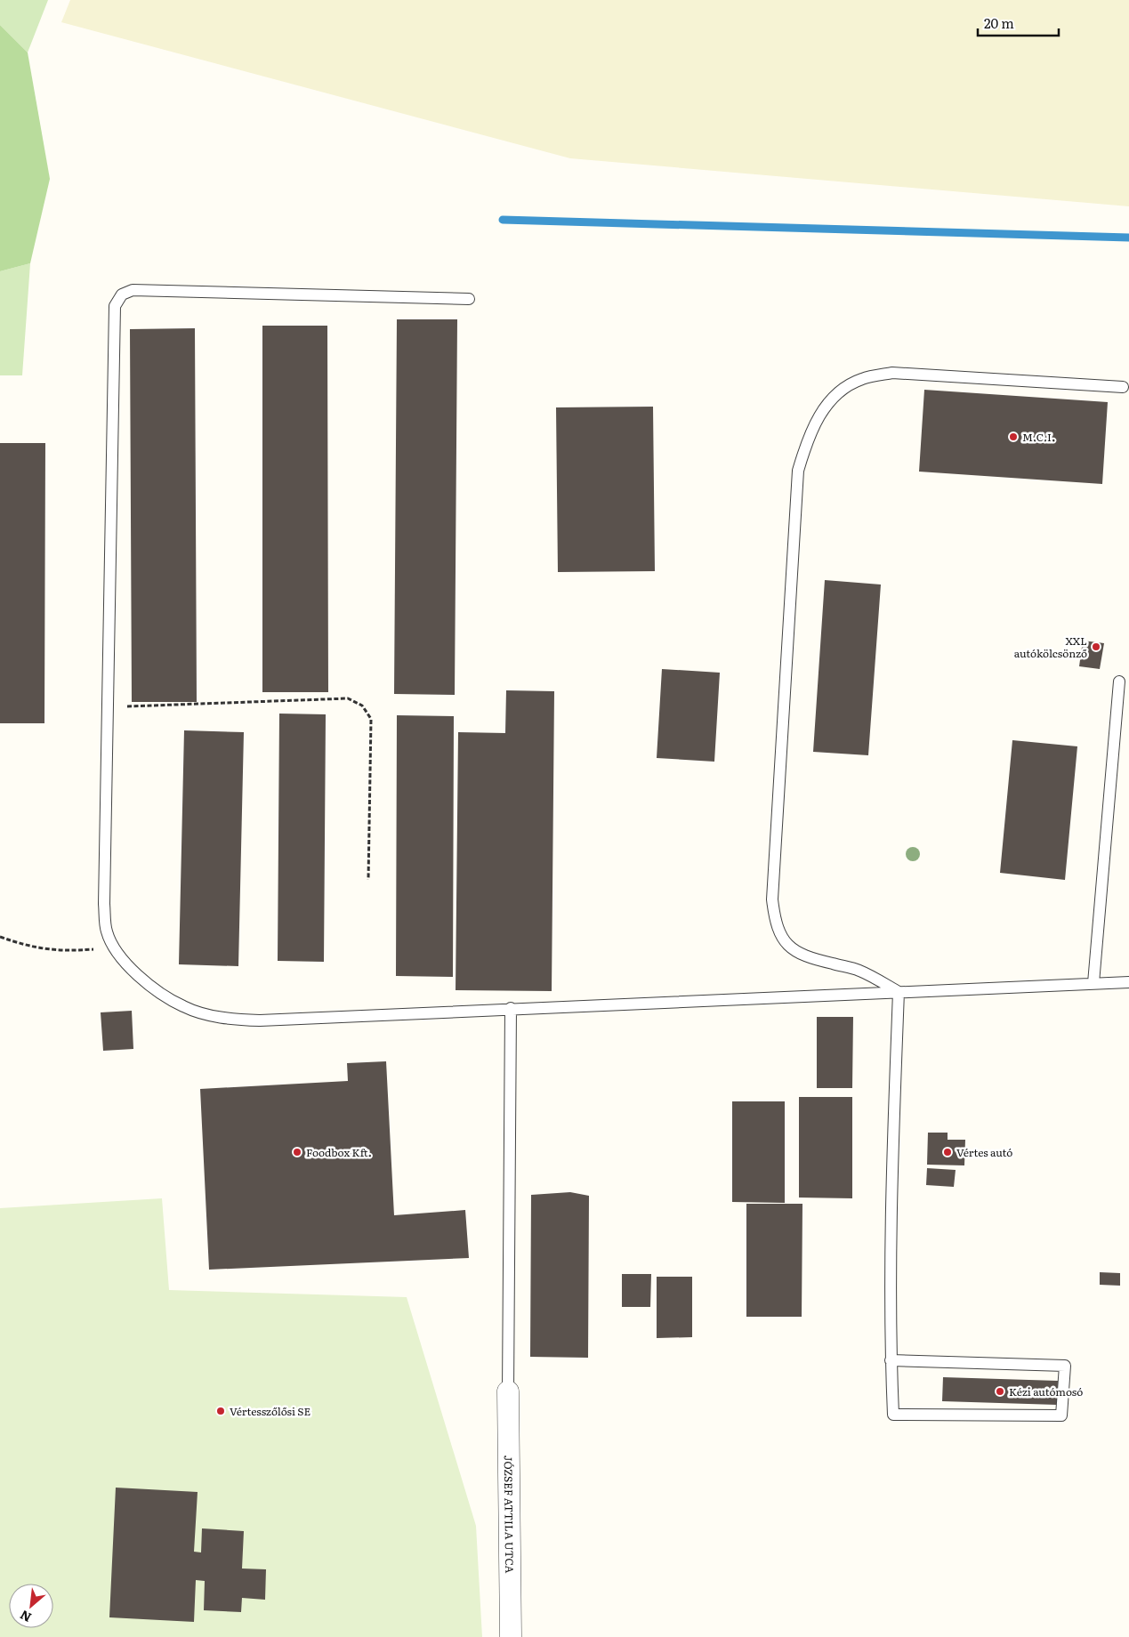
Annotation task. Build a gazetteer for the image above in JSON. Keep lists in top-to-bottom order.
{
  "streets": {
    "street": ["JÓZSEF ATTILA UTCA"]
  },
  "places": [
    "M.C.I.",
    "XXL autókölcsönző",
    "Foodbox Kft.",
    "Vértes autó",
    "Kézi autómosó",
    "Vértesszőlősi SE"
  ],
  "scale_bar": "20 m",
  "north": "bottom left"
}
